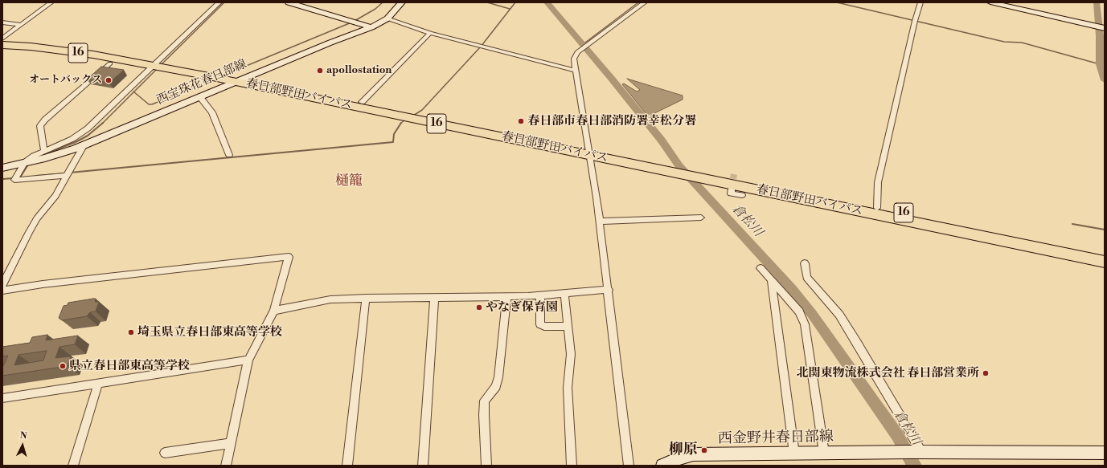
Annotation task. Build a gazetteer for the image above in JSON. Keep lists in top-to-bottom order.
{
  "streets": {
    "highway": ["16", "春日部野田バイパス"],
    "main road": ["西宝珠花春日部線", "西金野井春日部線"]
  },
  "crossings": [
    ["西宝珠花春日部線", "春日部野田バイパス"]
  ],
  "districts": ["樋籠"],
  "water": ["倉松川"],
  "places": [
    "apollostation",
    "オートバックス",
    "春日部市春日部消防署幸松分署",
    "やなぎ保育園",
    "埼玉県立春日部東高等学校",
    "県立春日部東高等学校",
    "北関東物流株式会社 春日部営業所",
    "柳原"
  ],
  "north": "top"
}
